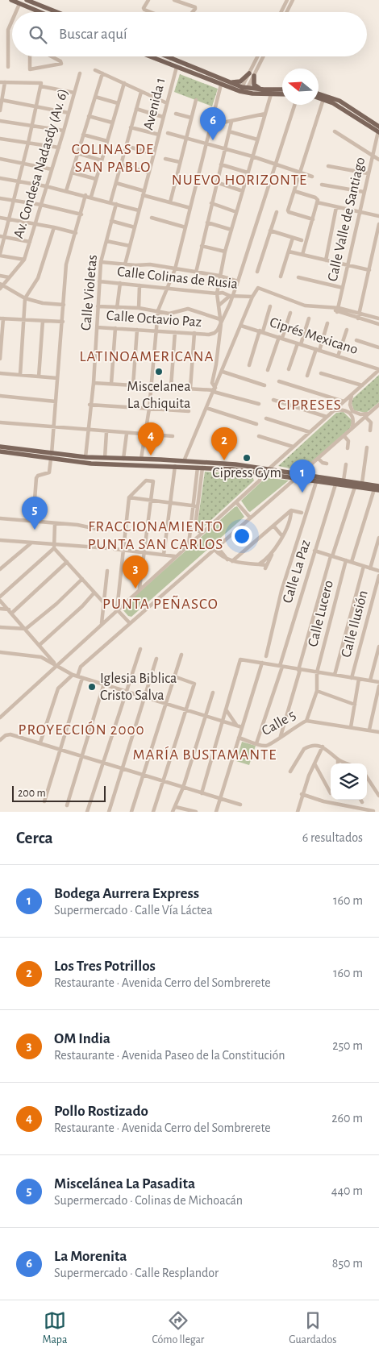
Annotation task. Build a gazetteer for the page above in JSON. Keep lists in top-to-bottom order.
{
  "streets": {
    "street": [
      "Avenida 1",
      "Av. Condesa Nadasdy (Av. 6)",
      "Calle Valle de Santiago",
      "Calle Colinas de Rusia",
      "Calle Violetas",
      "Calle Octavio Paz",
      "Ciprés Mexicano",
      "Calle La Paz",
      "Calle Lucero",
      "Calle Ilusión",
      "Calle 5"
    ]
  },
  "crossings": [
    ["Calle Colinas de Rusia", "Calle Violetas"],
    ["Calle Colinas de Rusia", "Calle Octavio Paz"],
    ["Calle Violetas", "Calle Octavio Paz"],
    ["Calle La Paz", "Calle 5"],
    ["Calle Lucero", "Calle 5"]
  ],
  "districts": [
    "COLINAS DE SAN PABLO",
    "NUEVO HORIZONTE",
    "LATINOAMERICANA",
    "CIPRESES",
    "FRACCIONAMIENTO PUNTA SAN CARLOS",
    "PUNTA PEÑASCO",
    "PROYECCIÓN 2000",
    "MARÍA BUSTAMANTE"
  ],
  "places": ["Miscelanea La Chiquita", "Cipress Gym", "Iglesia Biblica Cristo Salva"],
  "scale_bar": "200 m",
  "north": "left",
  "page": {
    "search": "Buscar aquí",
    "pins": [
      "6",
      "4",
      "2",
      "1",
      "5",
      "3"
    ],
    "scale": "200 m",
    "heading": ["Cerca", "6 resultados"],
    "list": [
      {
        "mark": "1",
        "name": "Bodega Aurrera Express",
        "note": "Supermercado · Calle Vía Láctea",
        "value": "160 m"
      },
      {
        "mark": "2",
        "name": "Los Tres Potrillos",
        "note": "Restaurante · Avenida Cerro del Sombrerete",
        "value": "160 m"
      },
      {
        "mark": "3",
        "name": "OM India",
        "note": "Restaurante · Avenida Paseo de la Constitución",
        "value": "250 m"
      },
      {
        "mark": "4",
        "name": "Pollo Rostizado",
        "note": "Restaurante · Avenida Cerro del Sombrerete",
        "value": "260 m"
      },
      {
        "mark": "5",
        "name": "Miscelánea La Pasadita",
        "note": "Supermercado · Colinas de Michoacán",
        "value": "440 m"
      },
      {
        "mark": "6",
        "name": "La Morenita",
        "note": "Supermercado · Calle Resplandor",
        "value": "850 m"
      }
    ],
    "nav": ["Mapa", "Cómo llegar", "Guardados"]
  }
}
